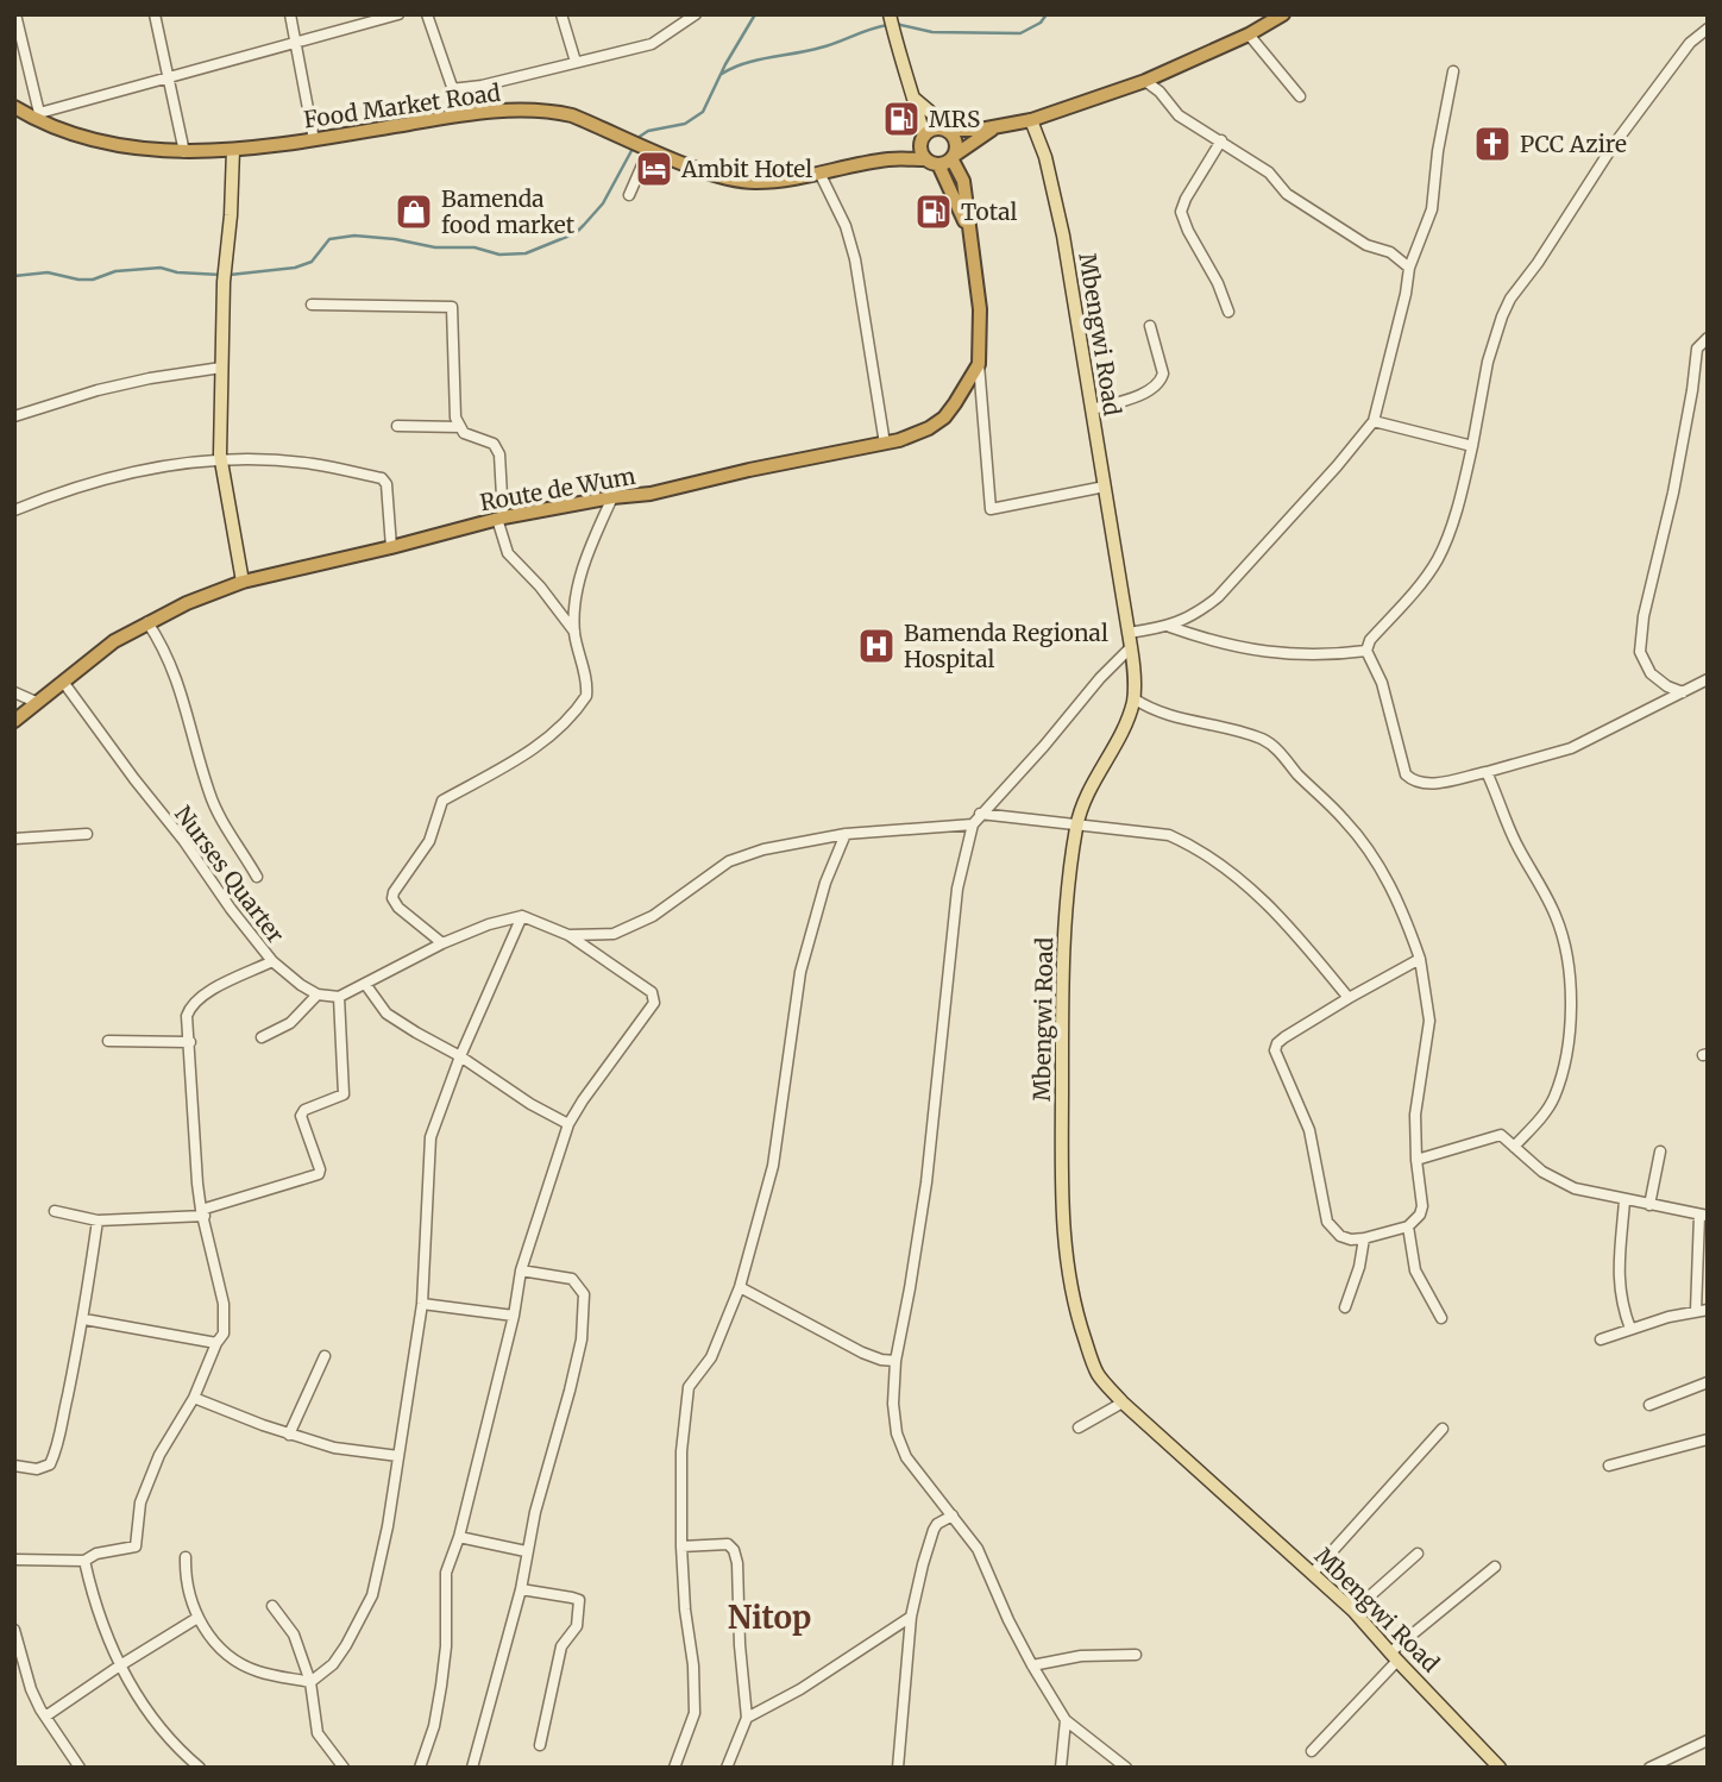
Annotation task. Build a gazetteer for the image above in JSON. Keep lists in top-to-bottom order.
{
  "streets": {
    "highway": ["Food Market Road", "Route de Wum"],
    "main road": ["Mbengwi Road"],
    "street": ["Nurses Quarter"]
  },
  "crossings": [
    ["Route de Wum", "Nurses Quarter"]
  ],
  "districts": ["Nitop"],
  "places": {
    "fuel station": ["MRS", "Total"],
    "church": ["PCC Azire"],
    "hotel": ["Ambit Hotel"],
    "shop": ["Bamenda food market"],
    "hospital": ["Bamenda Regional Hospital"]
  }
}
